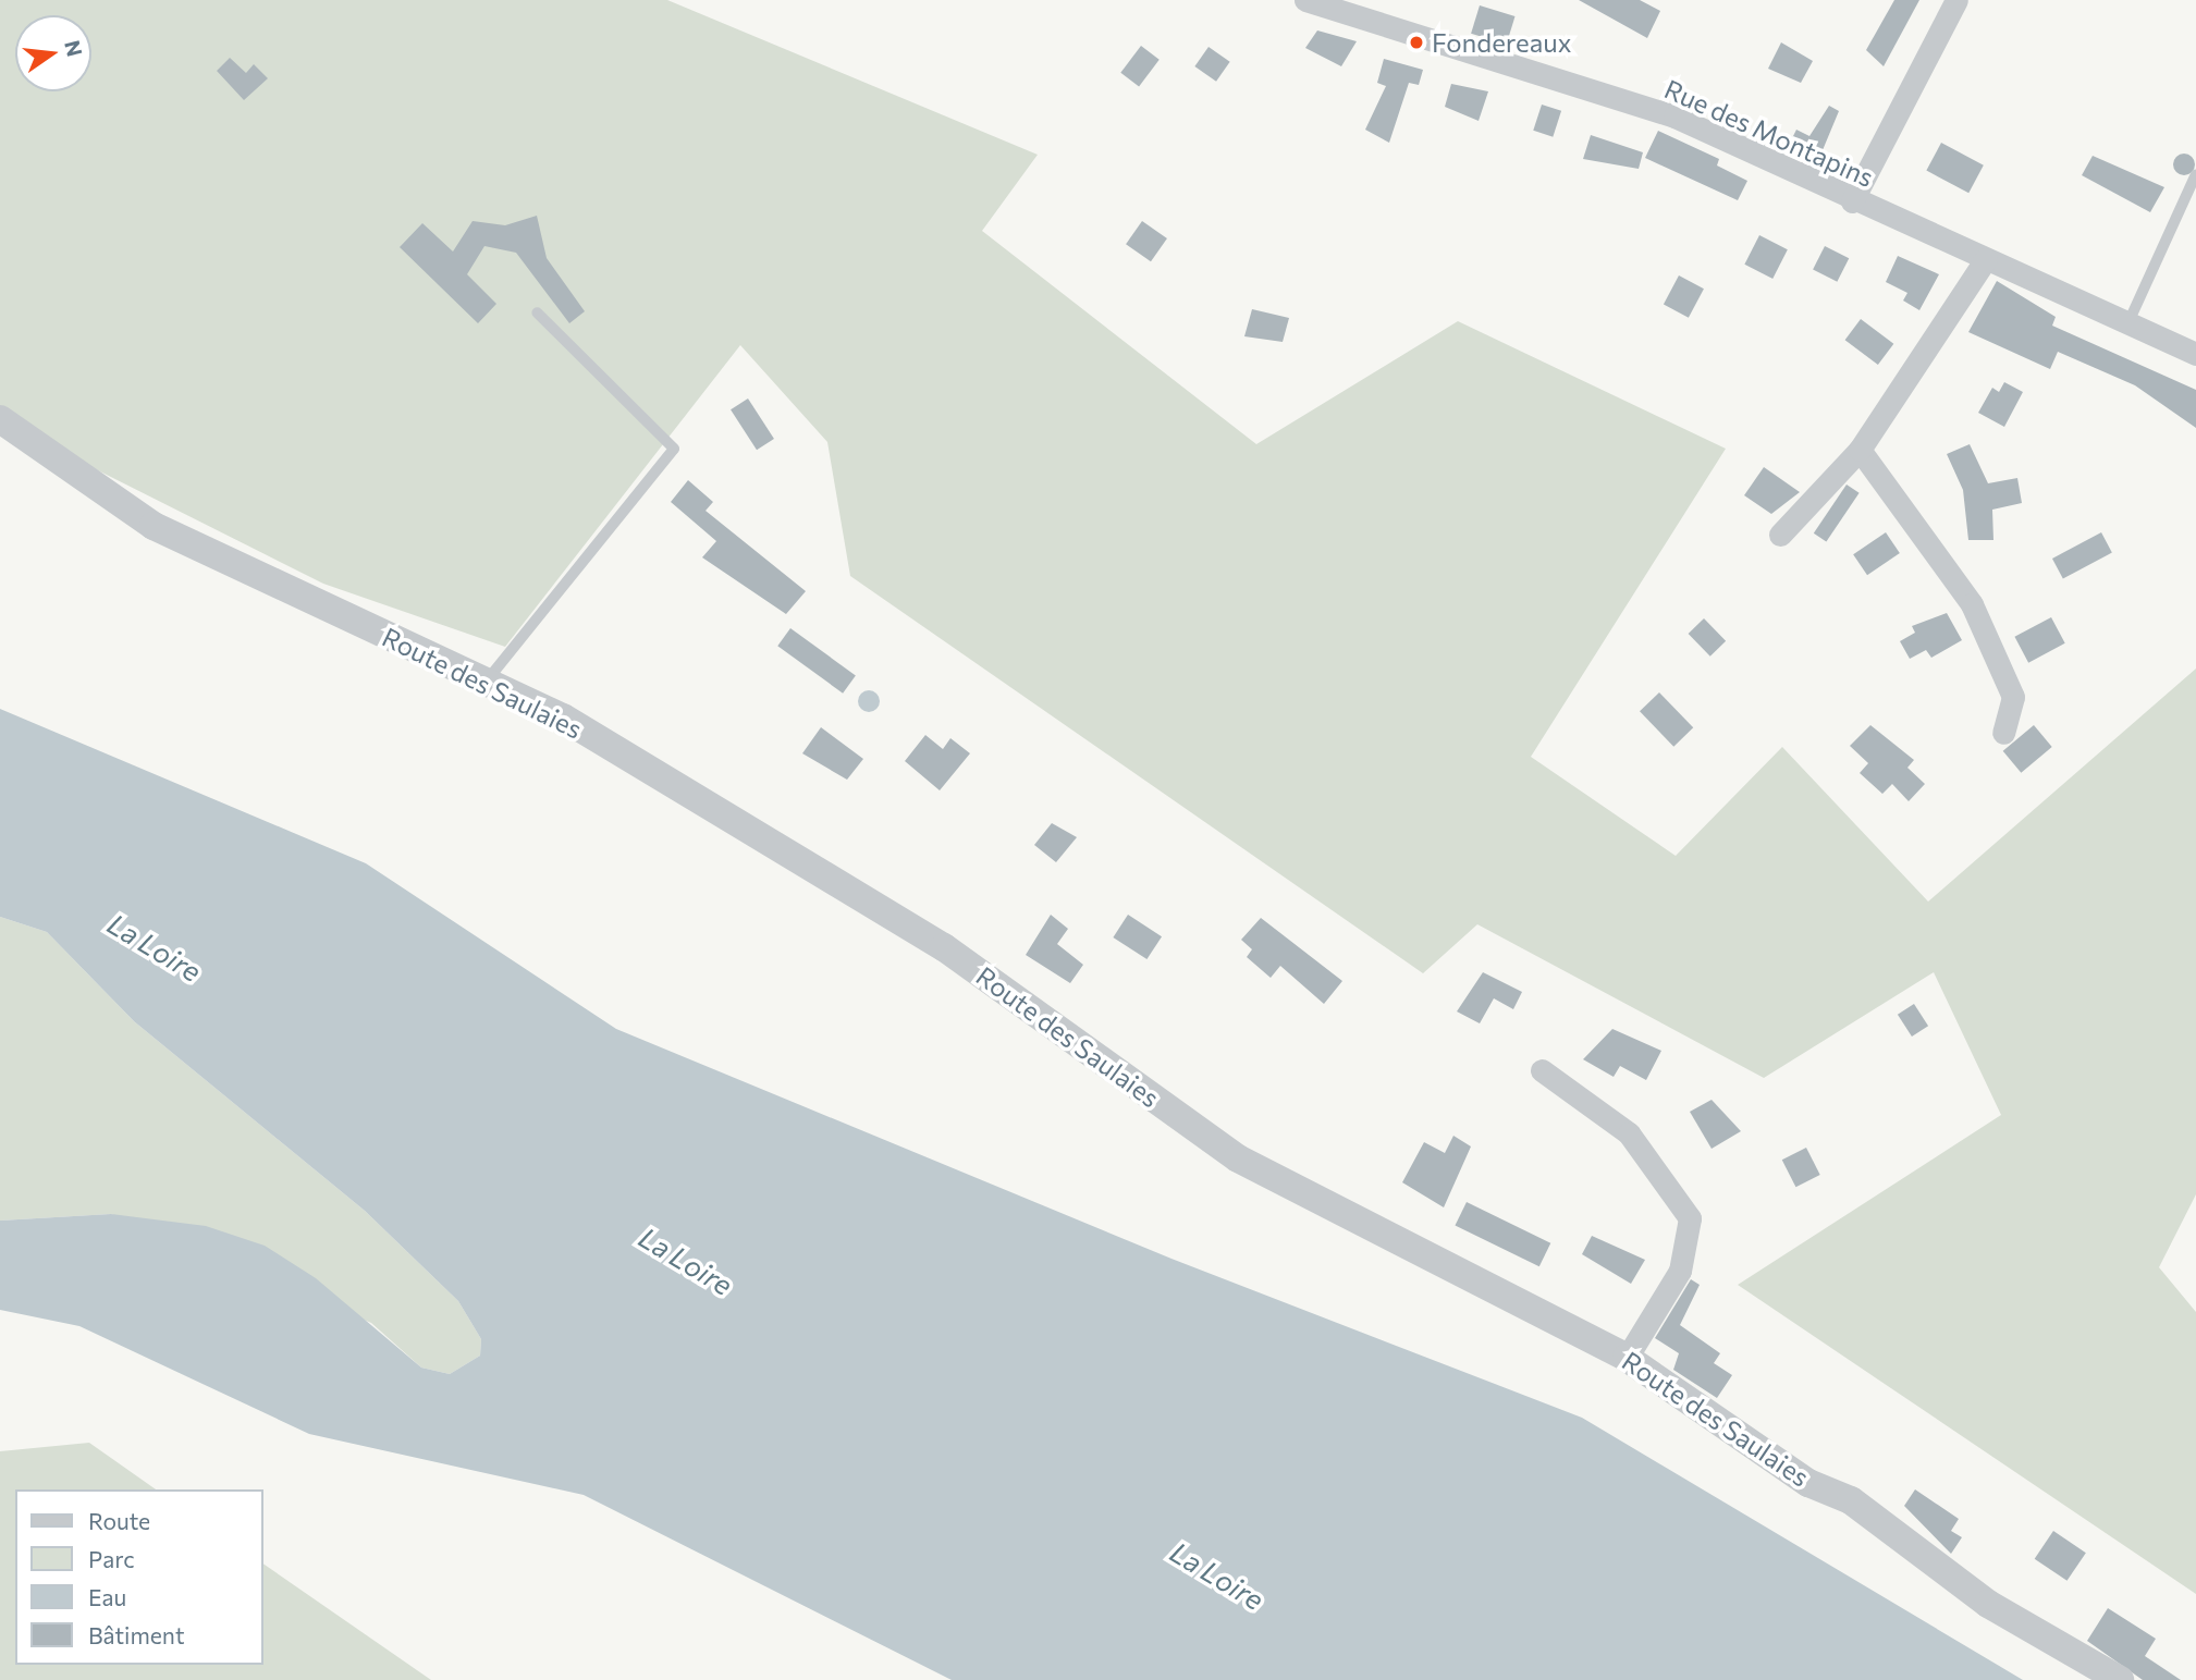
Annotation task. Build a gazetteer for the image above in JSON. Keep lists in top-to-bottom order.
{
  "streets": {
    "street": ["Rue des Montapins", "Route des Saulaies"]
  },
  "water": ["La Loire"],
  "places": ["Fondereaux"],
  "legend": [
    "Route",
    "Parc",
    "Eau",
    "Bâtiment"
  ],
  "north": "right"
}
